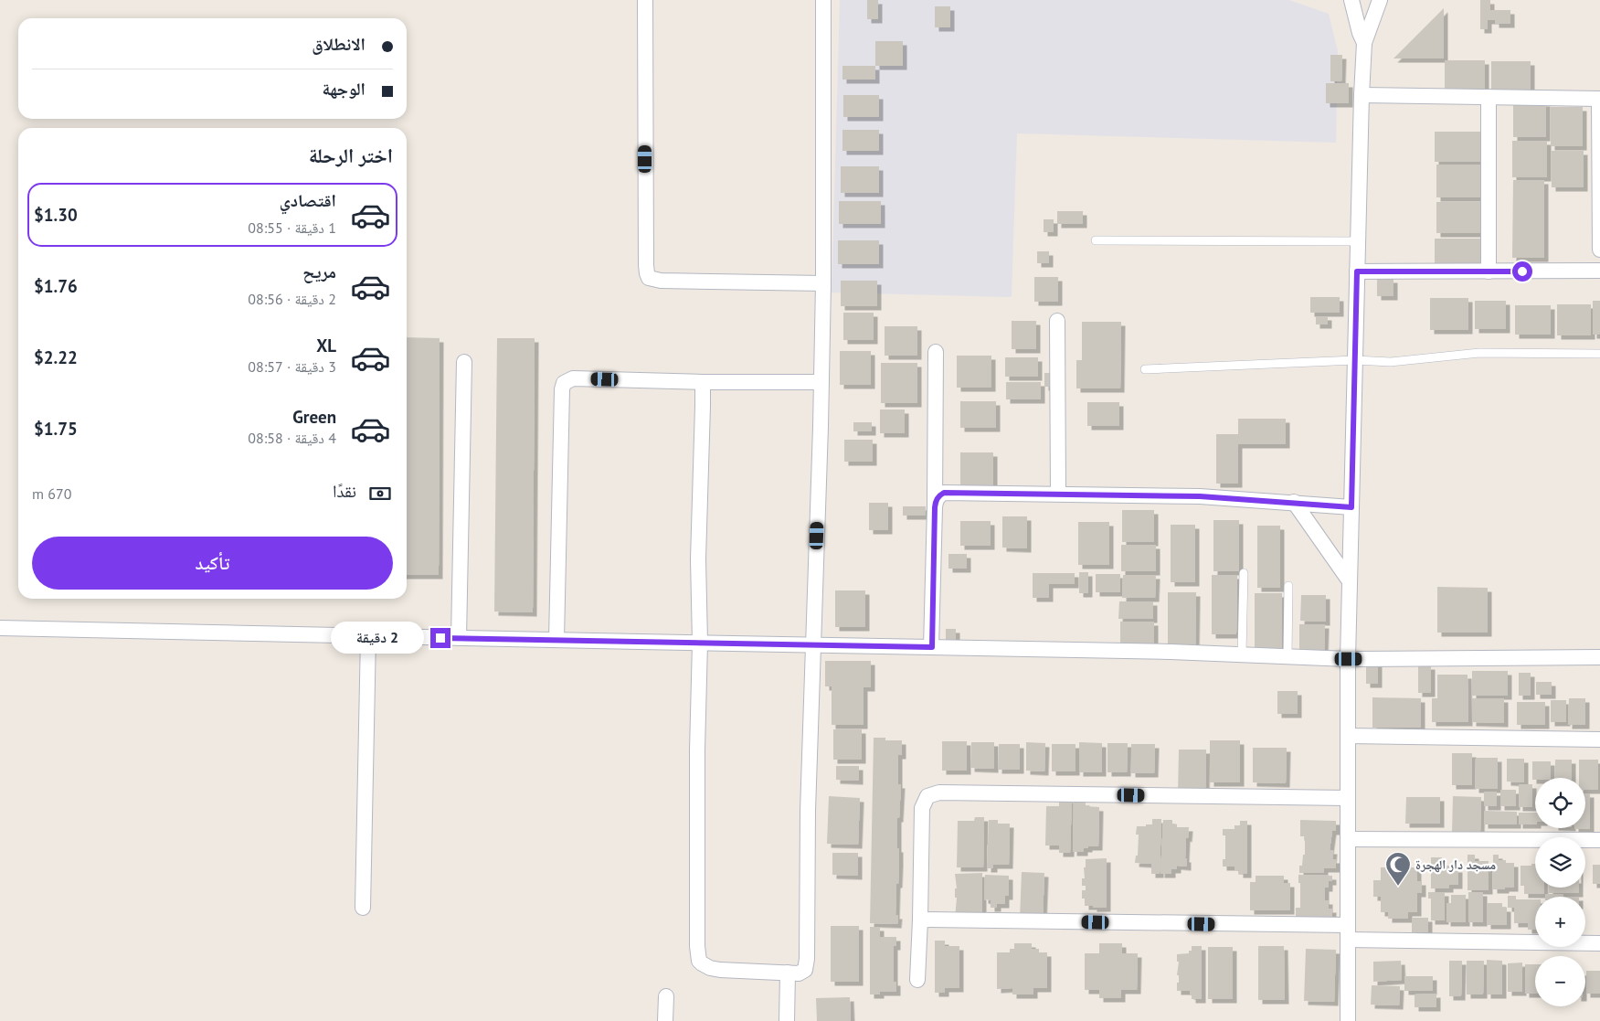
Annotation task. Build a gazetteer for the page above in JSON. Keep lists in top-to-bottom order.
{
  "places": {
    "mosque": ["مسجد دار الهجرة"]
  },
  "page": {
    "banner": ["الانطلاق", "الوجهة"],
    "heading": "اختر الرحلة",
    "list": [
      {
        "name": "اقتصادي",
        "note": "1 دقيقة · 08:55",
        "value": "$1.30"
      },
      {
        "name": "مريح",
        "note": "2 دقيقة · 08:56",
        "value": "$1.76"
      },
      {
        "name": "XL",
        "note": "3 دقيقة · 08:57",
        "value": "$2.22"
      },
      {
        "name": "Green",
        "note": "4 دقيقة · 08:58",
        "value": "$1.75"
      }
    ],
    "pay": ["نقدًا", "670 m"],
    "buttons": "تأكيد",
    "bubble": "2 دقيقة",
    "map_buttons": ["+", "−"]
  }
}
